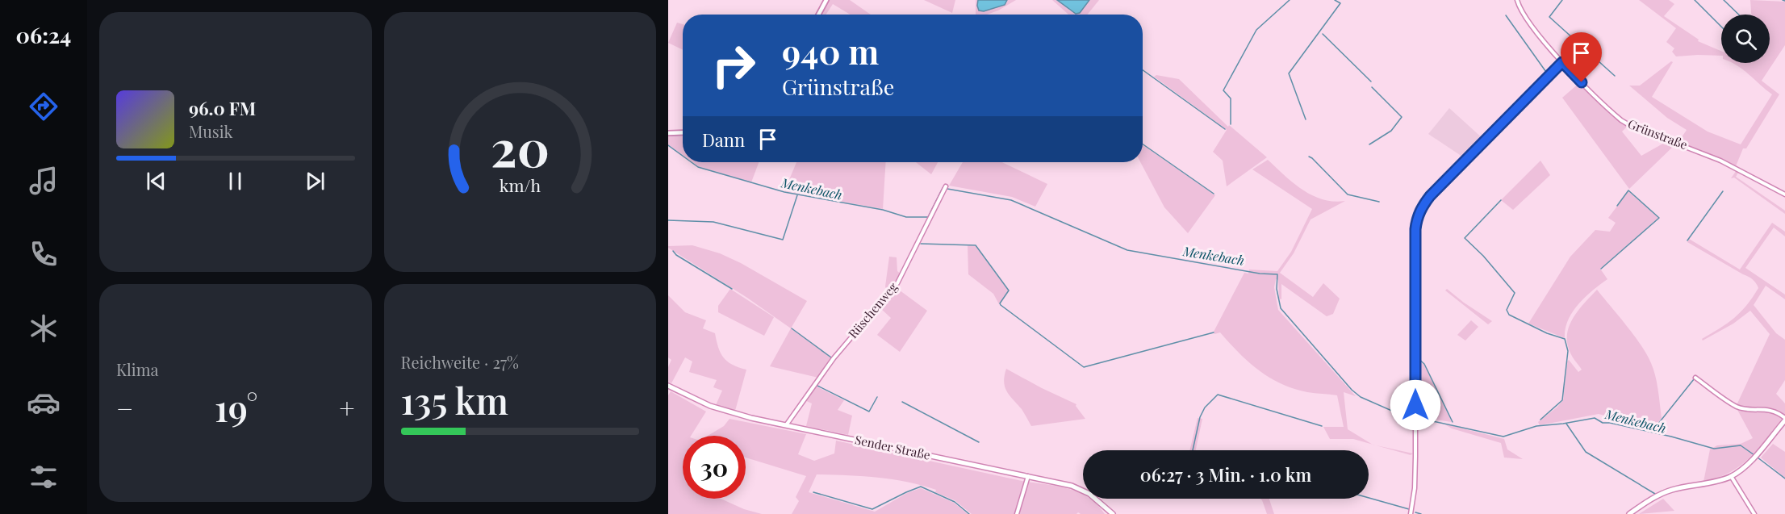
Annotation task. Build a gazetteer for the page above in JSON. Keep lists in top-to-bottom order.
{
  "streets": {
    "main road": ["Sender Straße"],
    "street": ["Grünstraße", "Rüschenweg"]
  },
  "crossings": [
    ["Rüschenweg", "Sender Straße"]
  ],
  "water": ["Menkebach"],
  "page": {
    "tabs": "06:24",
    "turn": ["940 m", "Grünstraße"],
    "song": ["96.0 FM", "Musik"],
    "then": "Dann",
    "tile": [
      "Klima",
      ["Reichweite · 27%", "135 km"]
    ],
    "heat": ["−", "19°", "+"],
    "limit": "30",
    "trip": "06:27 · 3 Min. · 1.0 km",
    "gauge": ["20", "km/h"]
  }
}
